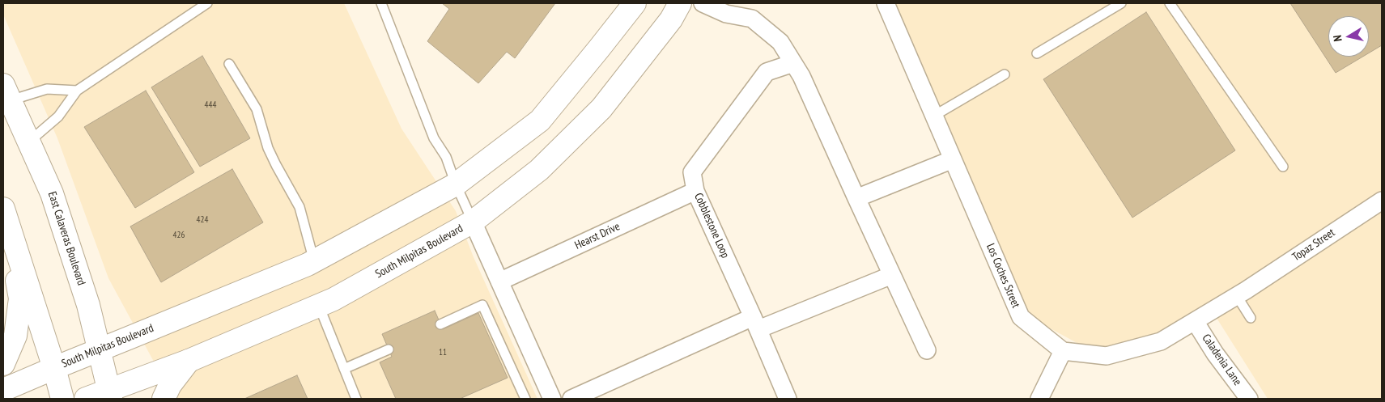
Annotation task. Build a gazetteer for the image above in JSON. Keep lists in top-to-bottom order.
{
  "streets": {
    "main road": ["East Calaveras Boulevard", "South Milpitas Boulevard"],
    "street": [
      "Cobblestone Loop",
      "Hearst Drive",
      "Topaz Street",
      "Los Coches Street",
      "Caladenia Lane"
    ]
  },
  "crossings": [
    ["Cobblestone Loop", "Hearst Drive"],
    ["East Calaveras Boulevard", "South Milpitas Boulevard"]
  ],
  "house_numbers": [
    "444",
    "424",
    "426",
    "11"
  ],
  "north": "left"
}
